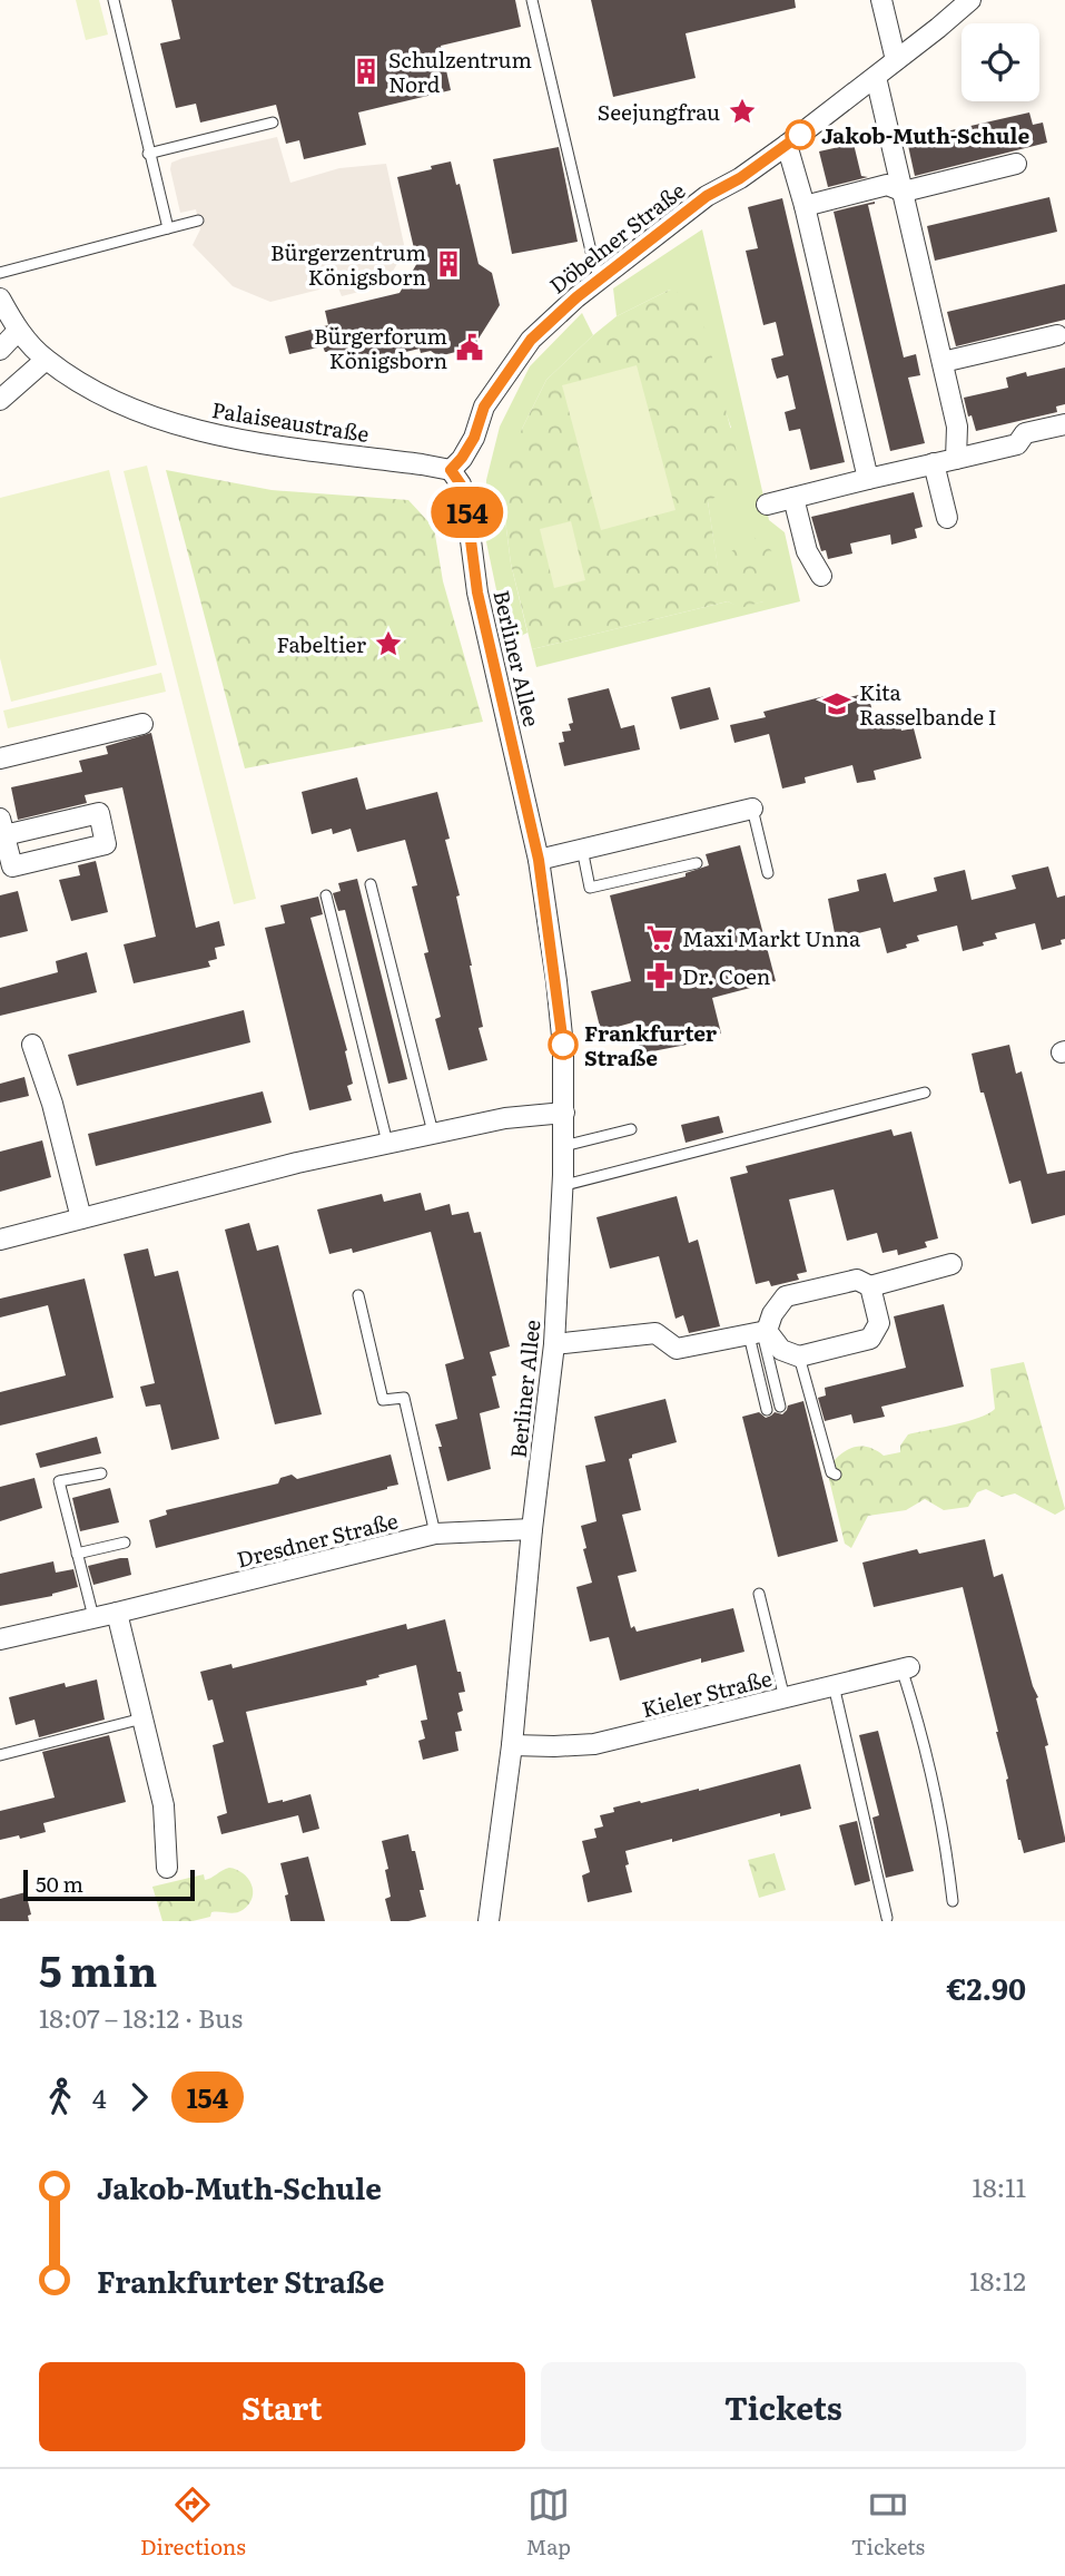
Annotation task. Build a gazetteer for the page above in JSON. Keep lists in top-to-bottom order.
{
  "streets": {
    "street": [
      "Döbelner Straße",
      "Palaiseaustraße",
      "Berliner Allee",
      "Dresdner Straße",
      "Kieler Straße"
    ]
  },
  "crossings": [
    ["Döbelner Straße", "Palaiseaustraße"],
    ["Döbelner Straße", "Berliner Allee"],
    ["Palaiseaustraße", "Berliner Allee"],
    ["Berliner Allee", "Dresdner Straße"],
    ["Berliner Allee", "Kieler Straße"]
  ],
  "places": {
    "building": ["Schulzentrum Nord", "Bürgerzentrum Königsborn"],
    "place": ["Seejungfrau", "Fabeltier"],
    "other": ["Jakob-Muth-Schule", "Frankfurter Straße"],
    "public building": ["Bürgerforum Königsborn"],
    "school or university": ["Kita Rasselbande I"],
    "supermarket": ["Maxi Markt Unna"],
    "pharmacy": ["Dr. Coen"]
  },
  "lines": ["bus line 154"],
  "scale_bar": "50 m",
  "page": {
    "on_map": "154",
    "scale": "50 m",
    "heading": ["5 min", "18:07 – 18:12 · Bus", "€2.90"],
    "legs": ["4", "154"],
    "list": [
      {
        "name": "Jakob-Muth-Schule",
        "value": "18:11"
      },
      {
        "name": "Frankfurter Straße",
        "value": "18:12"
      }
    ],
    "buttons": ["Start", "Tickets"],
    "tabs": ["Directions", "Map", "Tickets"]
  }
}
